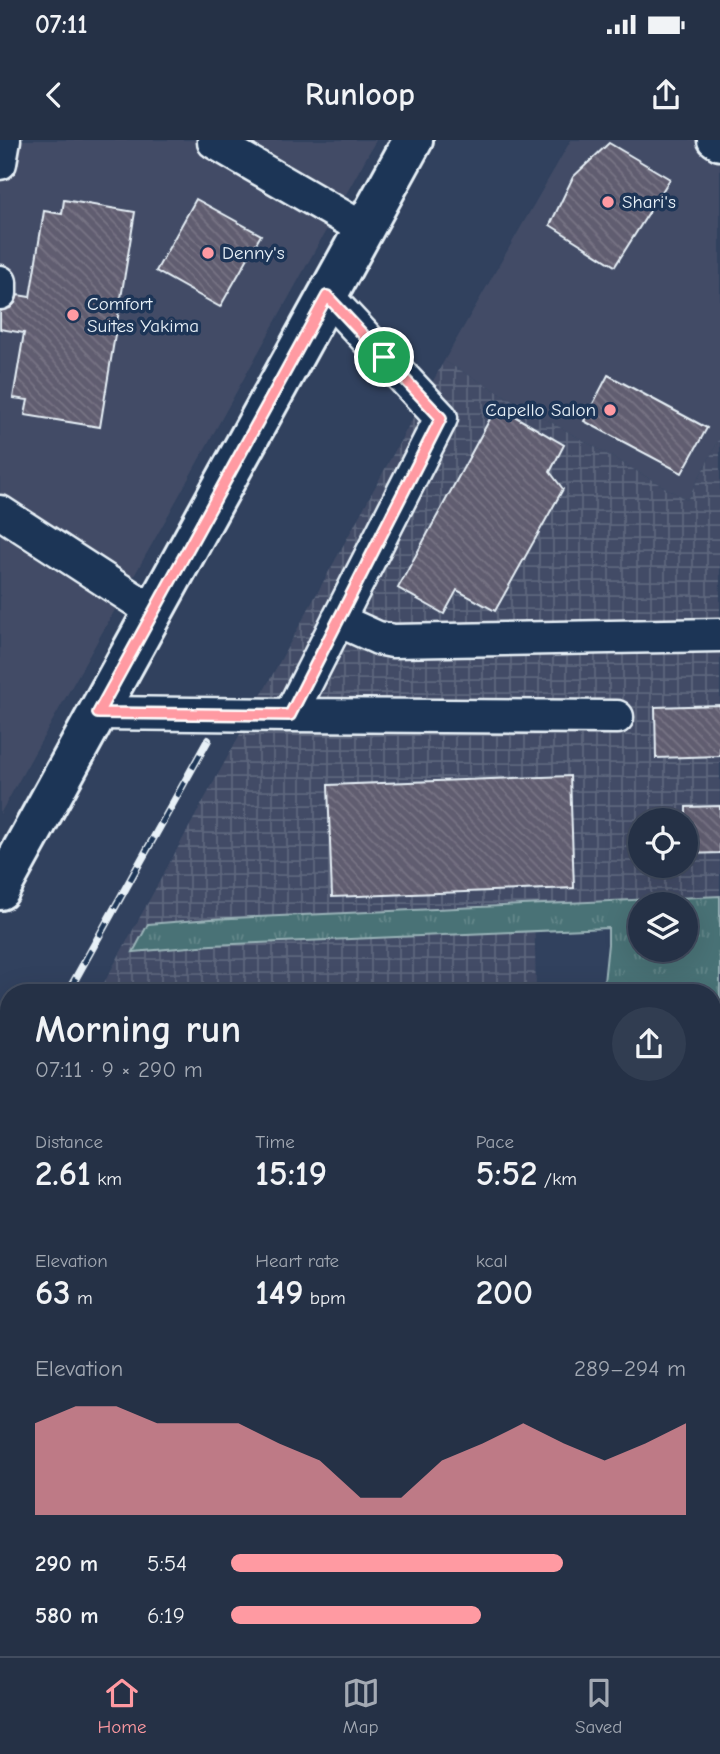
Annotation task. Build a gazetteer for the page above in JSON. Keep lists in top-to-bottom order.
{
  "places": [
    "Shari's",
    "Denny's",
    "Comfort Suites Yakima",
    "Capello Salon"
  ],
  "page": {
    "status": "07:11",
    "header": "Runloop",
    "heading": ["Morning run", "07:11 · 9 × 290 m"],
    "stats": [
      ["Distance", "2.61 km"],
      ["Time", "15:19"],
      ["Pace", "5:52 /km"],
      ["Elevation", "63 m"],
      ["Heart rate", "149 bpm"],
      ["kcal", "200"]
    ],
    "chart": ["Elevation", "289–294 m"],
    "list": [
      {
        "name": "290 m",
        "note": "5:54"
      },
      {
        "name": "580 m",
        "note": "6:19"
      }
    ],
    "tabs": ["Home", "Map", "Saved"]
  }
}
